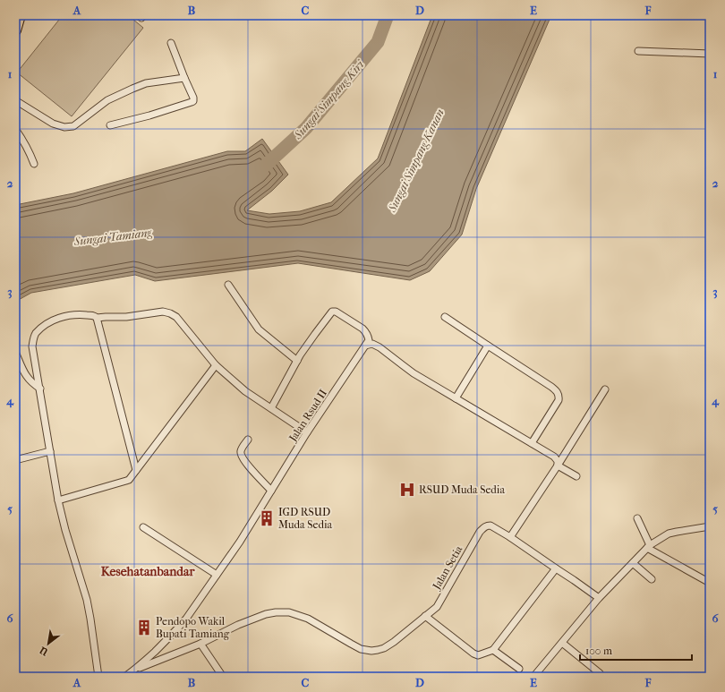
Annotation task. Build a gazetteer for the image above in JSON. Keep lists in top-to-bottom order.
{
  "streets": {
    "street": ["Jalan Rsud II", "Jalan Setia"]
  },
  "crossings": [
    ["Jalan Rsud II", "Jalan Setia"]
  ],
  "districts": ["Kesehatanbandar"],
  "water": ["Sungai Simpang Kiri", "Sungai Simpang Kanan", "Sungai Tamiang"],
  "places": {
    "hospital": ["RSUD Muda Sedia"],
    "building": ["IGD RSUD Muda Sedia", "Pendopo Wakil Bupati Tamiang"]
  },
  "scale_bar": "100 m",
  "north": "bottom left",
  "grid": {
    "columns": [
      "A",
      "B",
      "C",
      "D",
      "E",
      "F"
    ],
    "rows": [
      "1",
      "2",
      "3",
      "4",
      "5",
      "6"
    ]
  }
}
